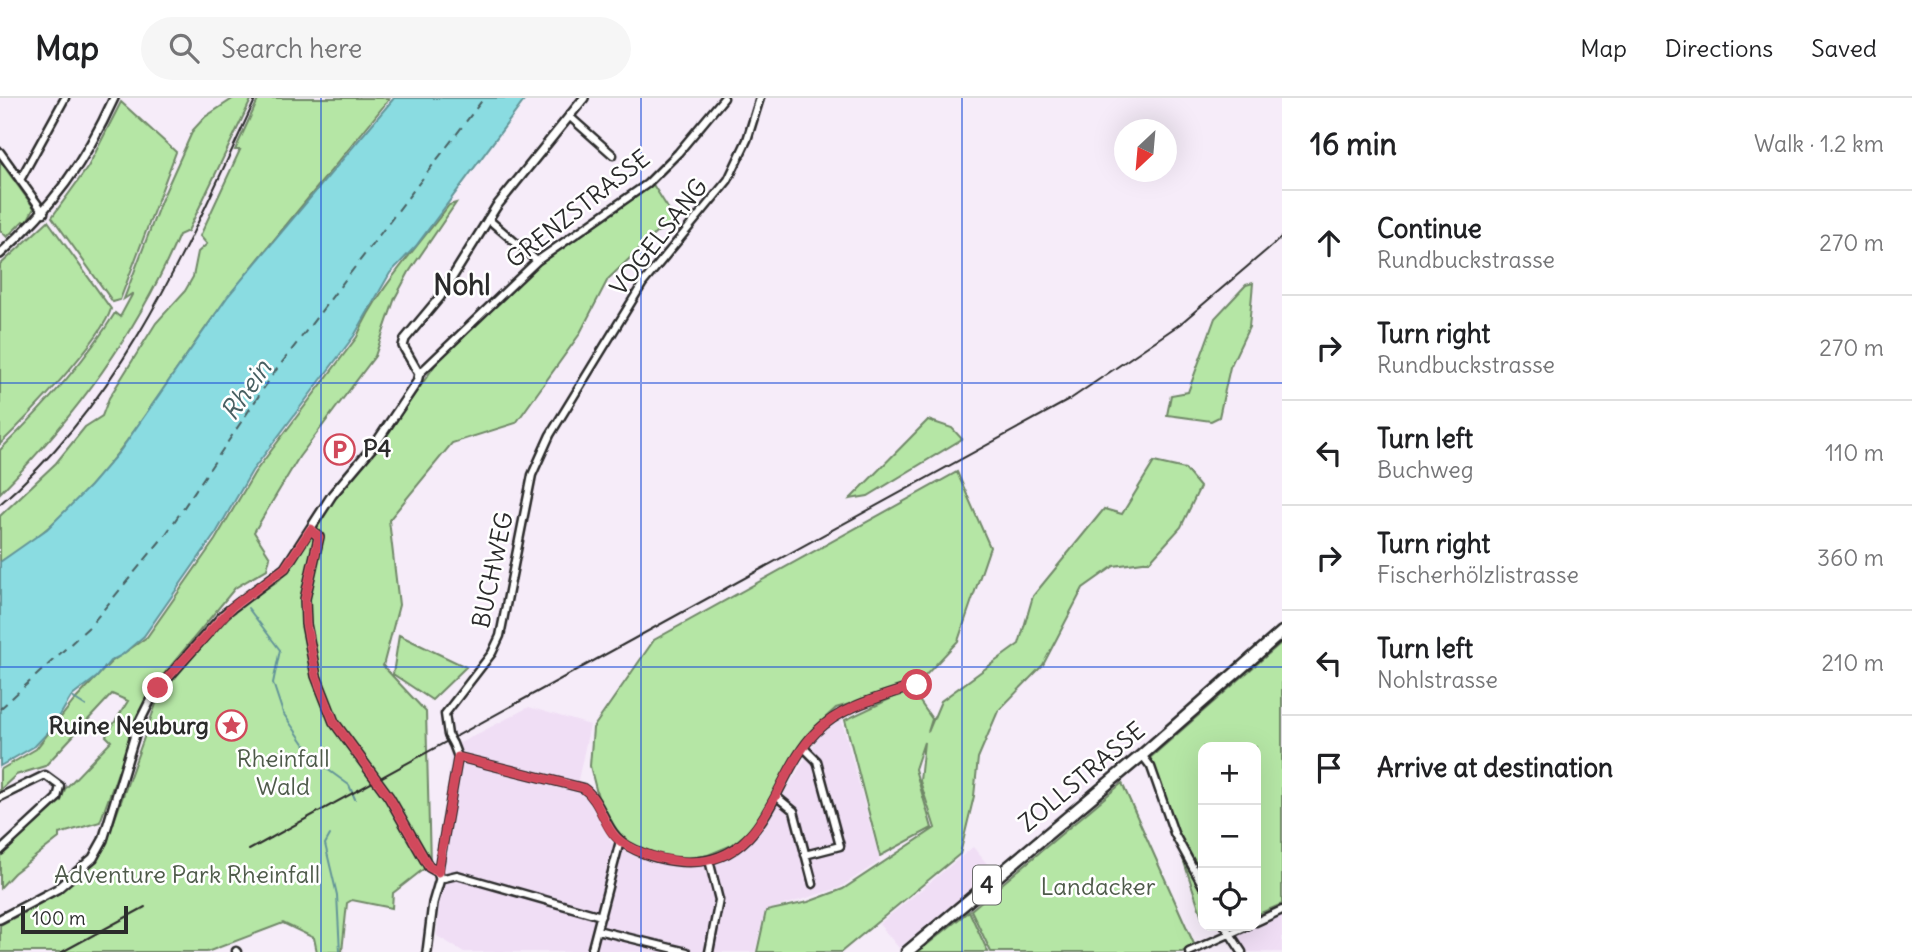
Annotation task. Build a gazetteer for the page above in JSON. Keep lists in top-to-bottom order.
{
  "streets": {
    "main road": ["ZOLLSTRASSE", "4"],
    "street": ["GRENZSTRASSE", "VOGELSANG", "BUCHWEG"]
  },
  "crossings": [
    ["VOGELSANG", "BUCHWEG"]
  ],
  "districts": ["Nohl"],
  "water": ["Rhein"],
  "parks": ["Rheinfall Wald", "Adventure Park Rheinfall", "Landacker"],
  "places": {
    "parking": ["P4"],
    "place": ["Ruine Neuburg"]
  },
  "scale_bar": "100 m",
  "north": "bottom left",
  "page": {
    "header": "Map",
    "search": "Search here",
    "nav": ["Map", "Directions", "Saved"],
    "heading": ["16 min", "Walk · 1.2 km"],
    "list": [
      ["Continue", "Rundbuckstrasse", "270 m"],
      ["Turn right", "Rundbuckstrasse", "270 m"],
      ["Turn left", "Buchweg", "110 m"],
      ["Turn right", "Fischerhölzlistrasse", "360 m"],
      ["Turn left", "Nohlstrasse", "210 m"],
      "Arrive at destination"
    ],
    "map_buttons": ["+", "−"],
    "scale": "100 m"
  }
}
